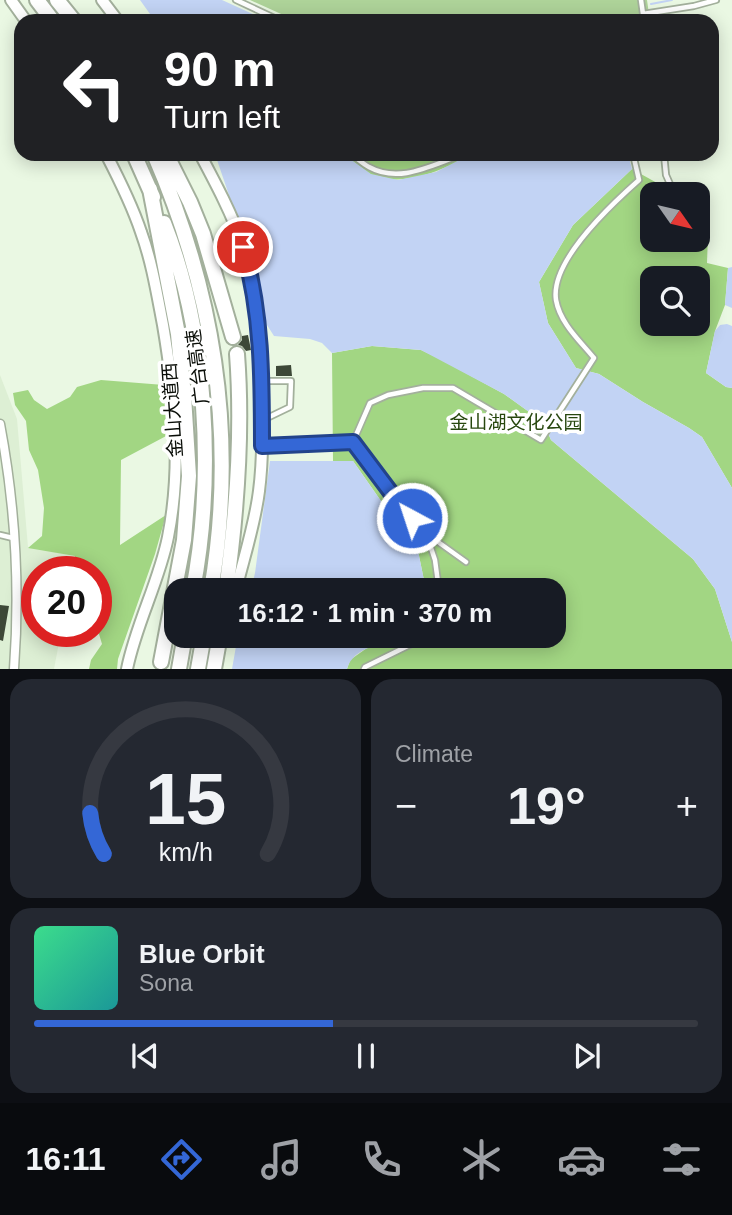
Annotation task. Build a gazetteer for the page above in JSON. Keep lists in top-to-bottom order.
{
  "streets": {
    "highway": ["广台高速"],
    "main road": ["金山大道西"]
  },
  "parks": ["金山湖文化公园"],
  "north": "bottom right",
  "page": {
    "turn": ["90 m", "Turn left"],
    "limit": "20",
    "trip": "16:12 · 1 min · 370 m",
    "tile": "Climate",
    "heat": ["−", "19°", "+"],
    "song": ["Blue Orbit", "Sona"],
    "tabs": "16:11",
    "gauge": ["15", "km/h"]
  }
}
